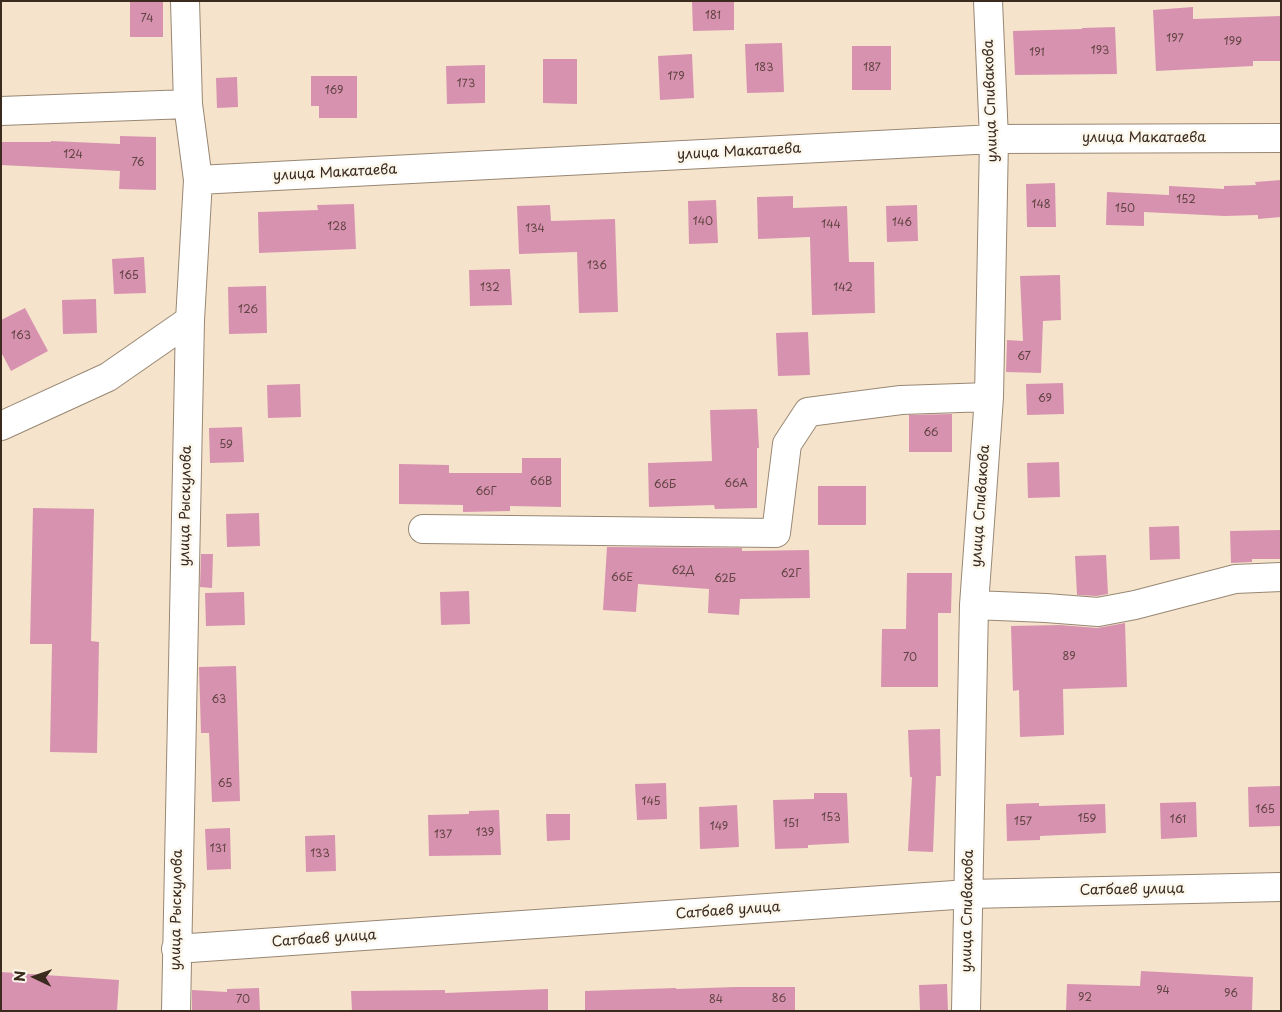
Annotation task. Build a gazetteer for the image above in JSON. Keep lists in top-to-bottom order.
{
  "streets": {
    "street": [
      "улица Спивакова",
      "улица Макатаева",
      "улица Рыскулова",
      "Сатбаев улица"
    ]
  },
  "crossings": [
    ["улица Спивакова", "улица Макатаева"],
    ["улица Спивакова", "Сатбаев улица"],
    ["улица Макатаева", "улица Рыскулова"],
    ["улица Рыскулова", "Сатбаев улица"]
  ],
  "house_numbers": [
    "181",
    "74",
    "197",
    "199",
    "193",
    "191",
    "183",
    "187",
    "179",
    "173",
    "169",
    "124",
    "76",
    "152",
    "148",
    "150",
    "140",
    "146",
    "144",
    "128",
    "134",
    "136",
    "165",
    "132",
    "142",
    "126",
    "163",
    "67",
    "69",
    "66",
    "59",
    "66В",
    "66А",
    "66Б",
    "66Г",
    "62Д",
    "62Г",
    "66Е",
    "62Б",
    "89",
    "70",
    "63",
    "65",
    "145",
    "165",
    "153",
    "159",
    "161",
    "157",
    "151",
    "149",
    "139",
    "137",
    "131",
    "133",
    "94",
    "96",
    "92",
    "86",
    "70",
    "84"
  ],
  "north": "left"
}
